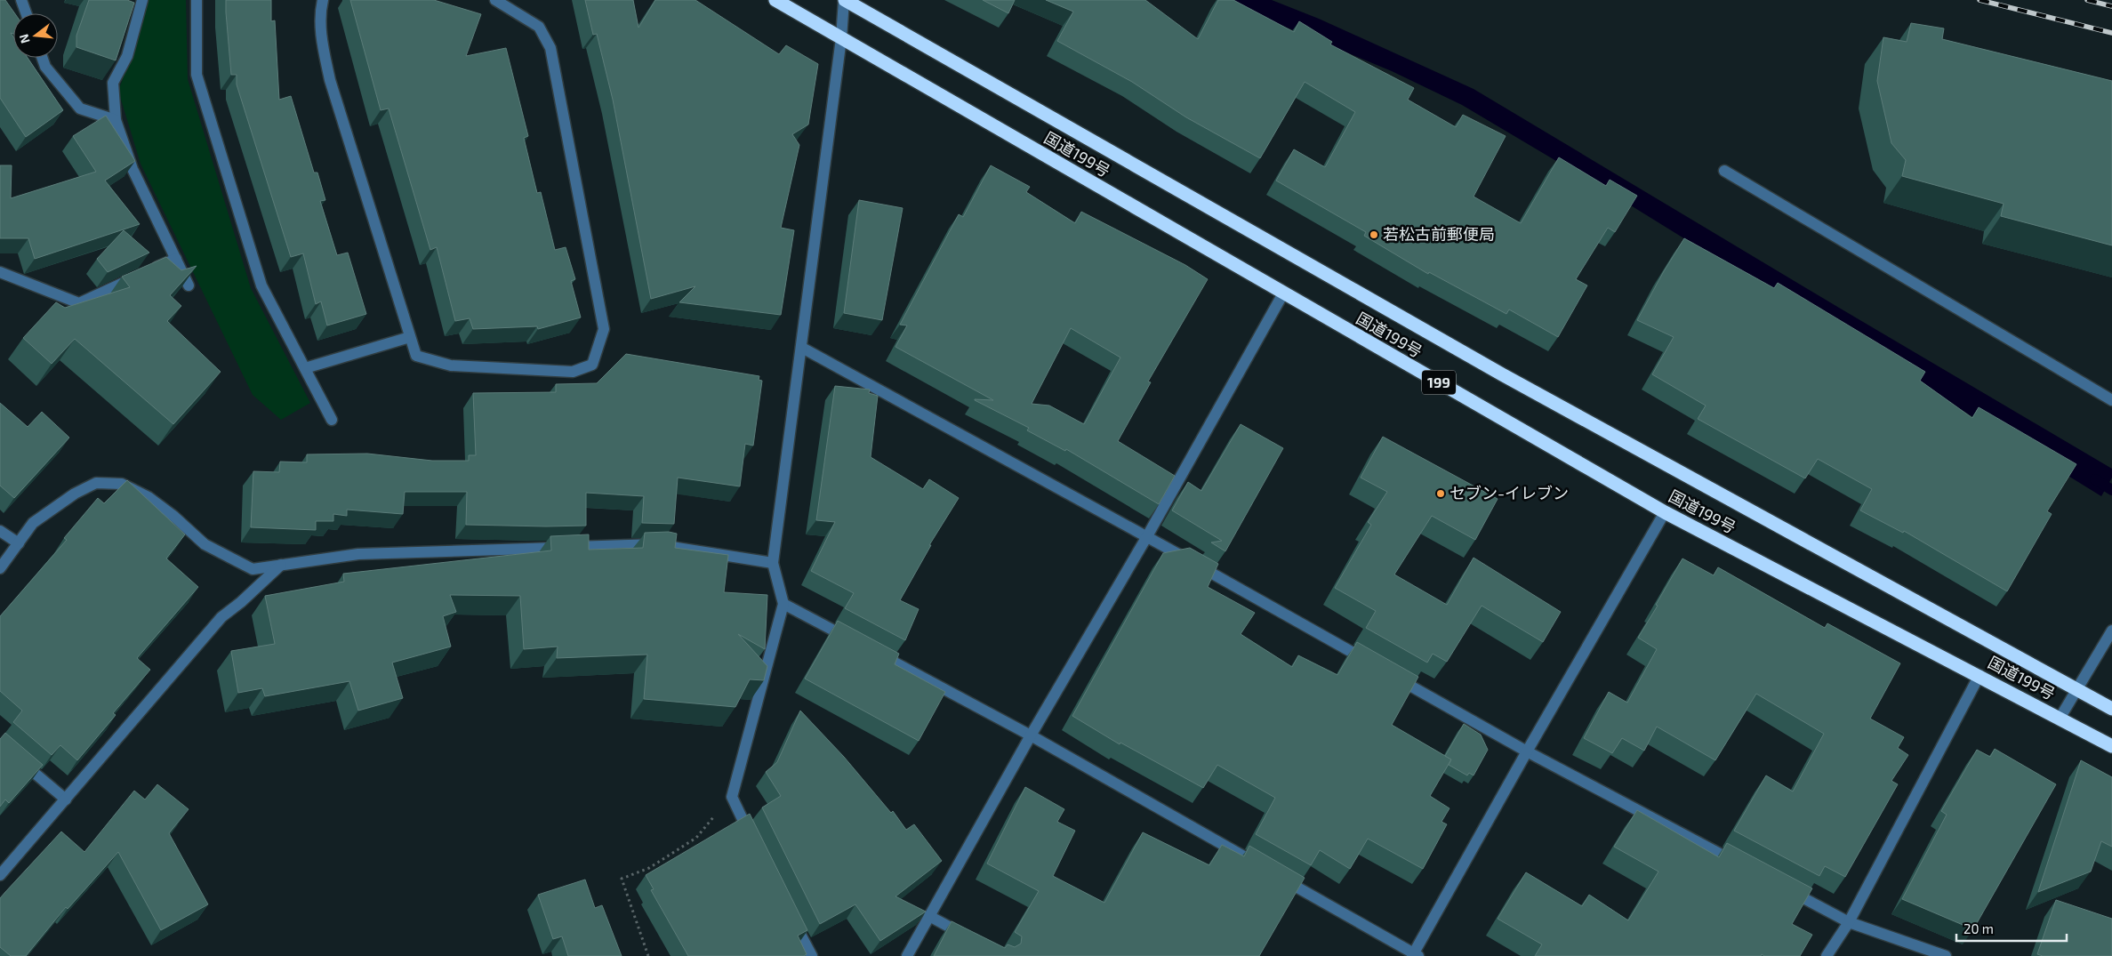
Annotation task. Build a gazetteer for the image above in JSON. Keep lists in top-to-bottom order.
{
  "streets": {
    "highway": ["国道199号", "199"]
  },
  "places": ["若松古前郵便局", "セブン-イレブン"],
  "scale_bar": "20 m",
  "north": "left"
}
